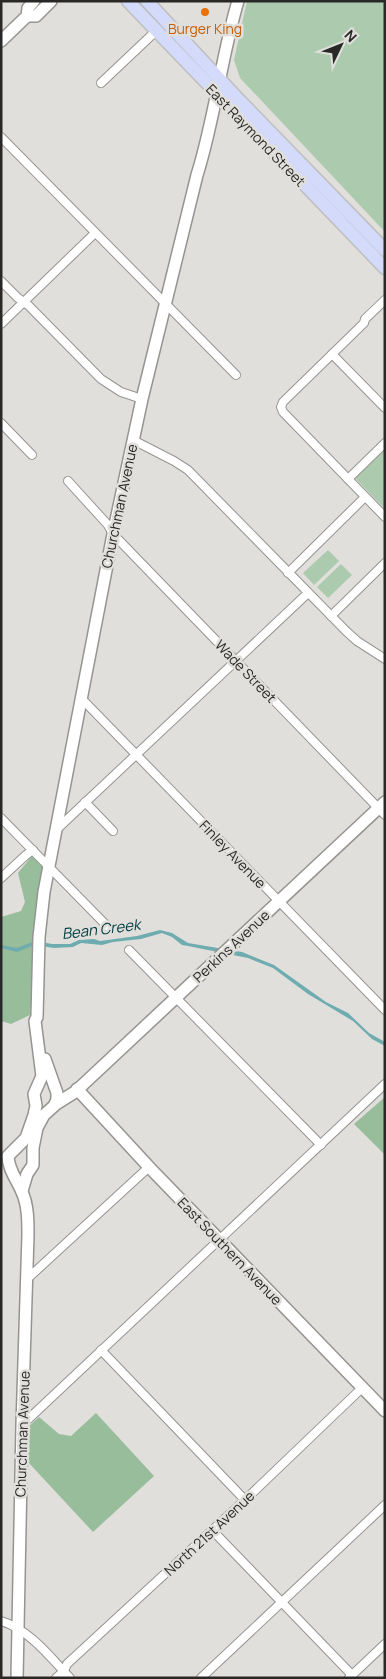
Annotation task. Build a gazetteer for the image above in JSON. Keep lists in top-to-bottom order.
{
  "streets": {
    "main road": [
      "East Raymond Street",
      "Churchman Avenue",
      "Perkins Avenue",
      "East Southern Avenue"
    ],
    "street": ["Wade Street", "Finley Avenue", "North 21st Avenue"]
  },
  "crossings": [
    ["East Raymond Street", "Churchman Avenue"],
    ["Churchman Avenue", "Wade Street"],
    ["Churchman Avenue", "Finley Avenue"],
    ["Churchman Avenue", "Perkins Avenue"],
    ["Wade Street", "Perkins Avenue"],
    ["Finley Avenue", "Perkins Avenue"],
    ["Perkins Avenue", "East Southern Avenue"],
    ["East Southern Avenue", "North 21st Avenue"]
  ],
  "water": ["Bean Creek"],
  "places": ["Burger King"],
  "north": "top right"
}
